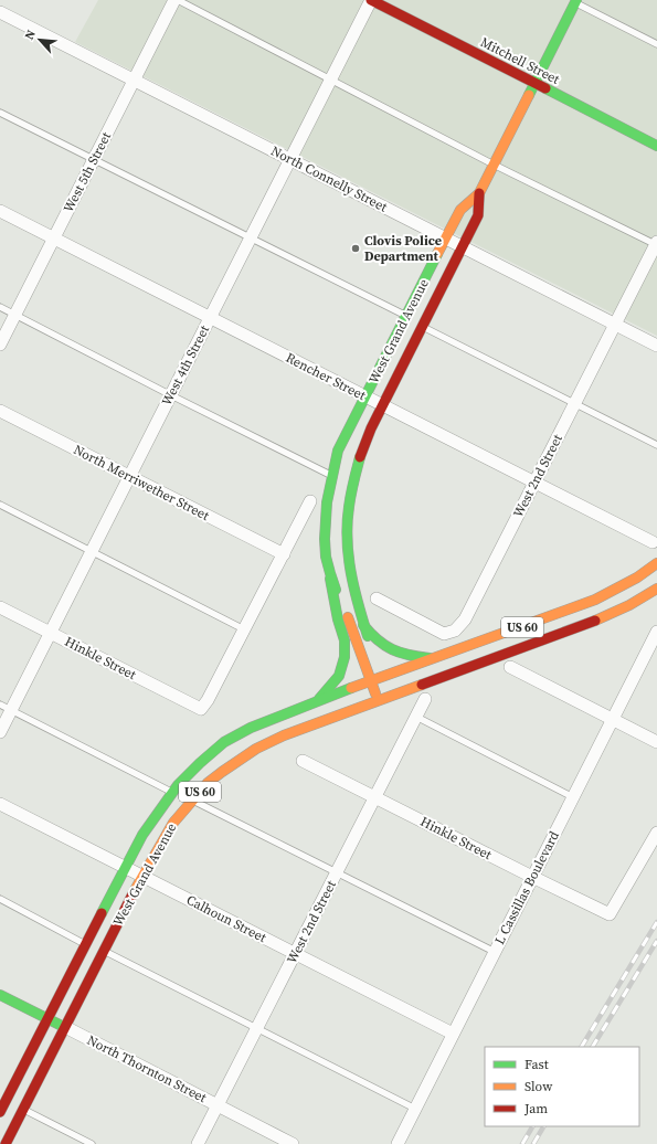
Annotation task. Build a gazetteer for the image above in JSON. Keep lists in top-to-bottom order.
{
  "streets": {
    "main road": [
      "Mitchell Street",
      "West Grand Avenue",
      "US 60",
      "North Thornton Street"
    ],
    "street": [
      "West 5th Street",
      "North Connelly Street",
      "West 4th Street",
      "Rencher Street",
      "West 2nd Street",
      "North Merriwether Street",
      "Hinkle Street",
      "L Cassillas Boulevard",
      "Calhoun Street"
    ]
  },
  "crossings": [
    ["Mitchell Street", "West Grand Avenue"],
    ["Mitchell Street", "West 4th Street"],
    ["West 5th Street", "North Connelly Street"],
    ["West 5th Street", "Rencher Street"],
    ["North Connelly Street", "West Grand Avenue"],
    ["North Connelly Street", "West 4th Street"],
    ["North Connelly Street", "West 2nd Street"],
    ["West Grand Avenue", "Rencher Street"],
    ["West Grand Avenue", "US 60"],
    ["West Grand Avenue", "Calhoun Street"],
    ["West Grand Avenue", "North Thornton Street"],
    ["West 4th Street", "Rencher Street"],
    ["West 4th Street", "North Merriwether Street"],
    ["West 4th Street", "Hinkle Street"],
    ["Rencher Street", "West 2nd Street"],
    ["West 2nd Street", "Hinkle Street"],
    ["West 2nd Street", "Calhoun Street"],
    ["West 2nd Street", "North Thornton Street"],
    ["Hinkle Street", "L Cassillas Boulevard"],
    ["L Cassillas Boulevard", "Calhoun Street"]
  ],
  "places": ["Clovis Police Department"],
  "legend": ["Fast", "Slow", "Jam"],
  "north": "top left"
}
